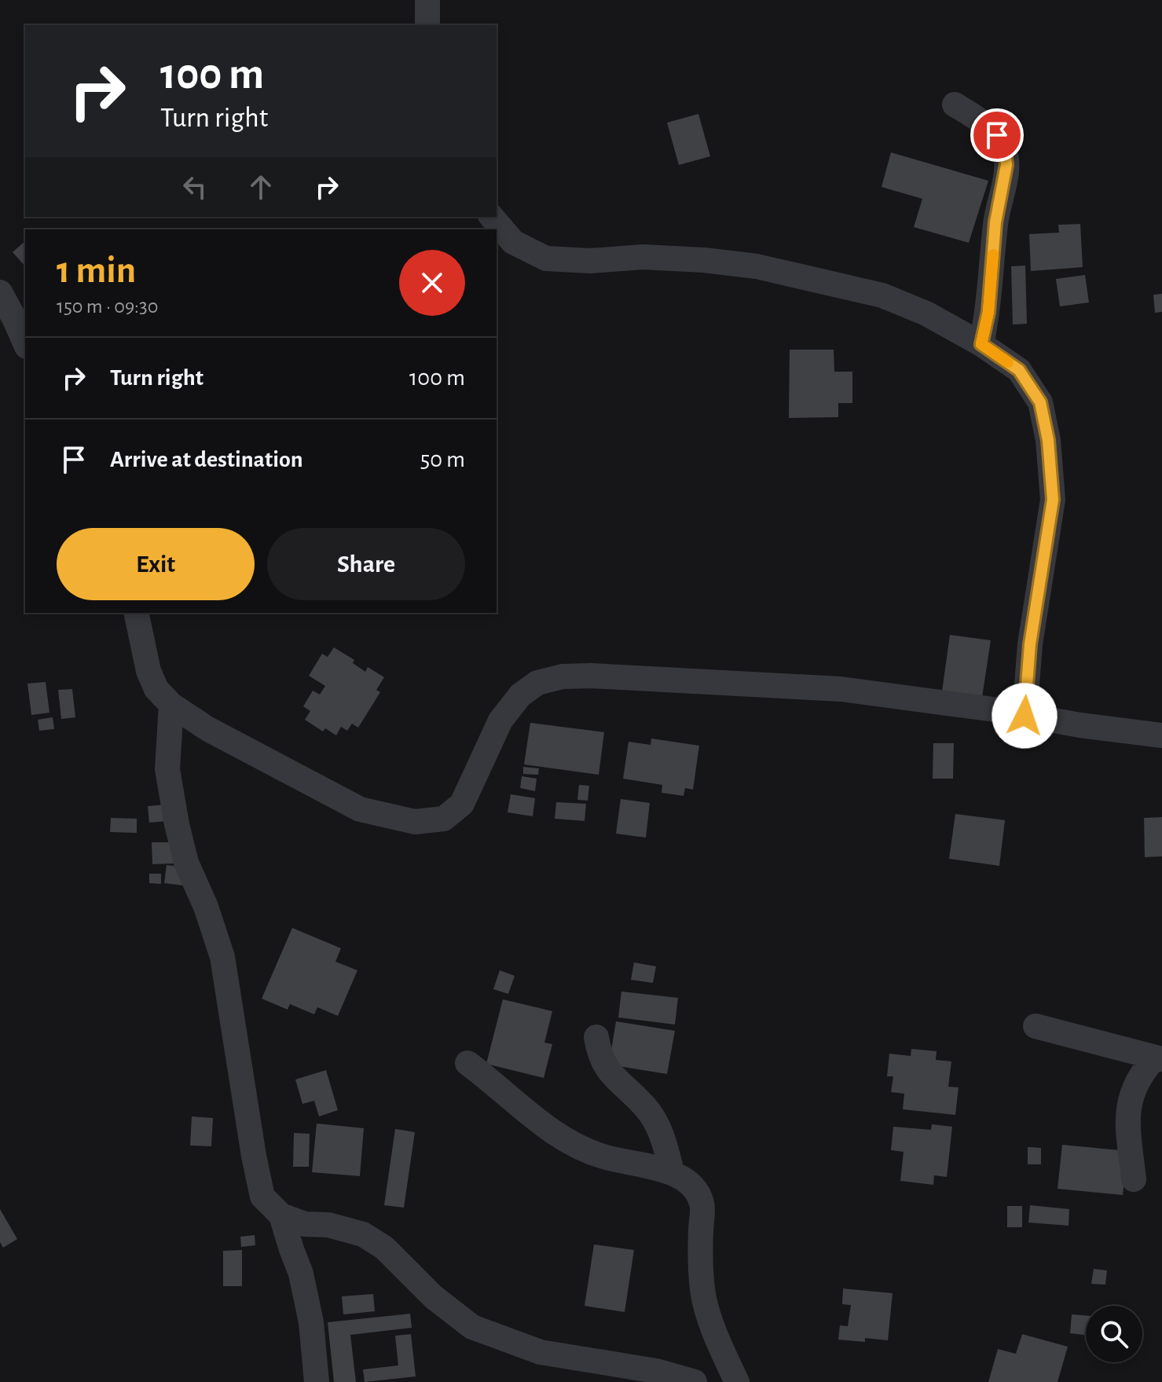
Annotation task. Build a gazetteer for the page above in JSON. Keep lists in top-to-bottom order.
{
  "page": {
    "turn": ["100 m", "Turn right"],
    "heading": ["1 min", "150 m · 09:30"],
    "list": [
      {
        "name": "Turn right",
        "value": "100 m"
      },
      {
        "name": "Arrive at destination",
        "value": "50 m"
      }
    ],
    "buttons": ["Exit", "Share"]
  }
}
